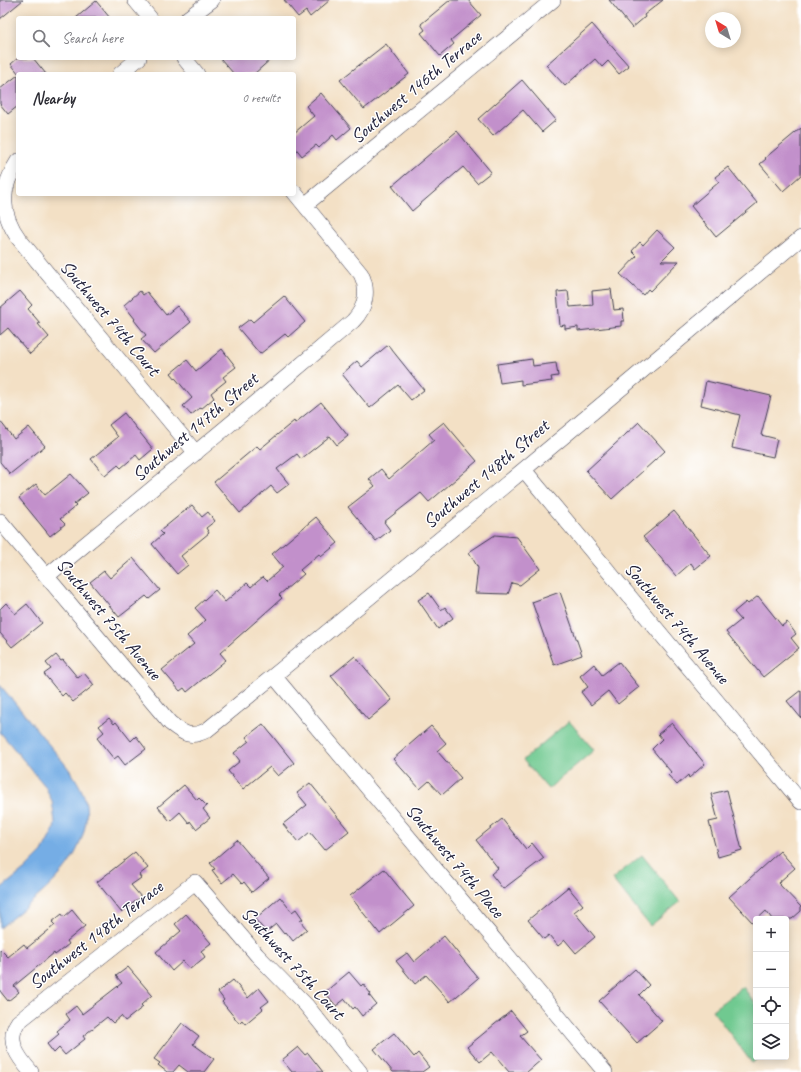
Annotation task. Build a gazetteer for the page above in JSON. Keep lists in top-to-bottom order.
{
  "streets": {
    "street": [
      "Southwest 146th Terrace",
      "Southwest 74th Court",
      "Southwest 147th Street",
      "Southwest 148th Street",
      "Southwest 75th Avenue",
      "Southwest 74th Avenue",
      "Southwest 74th Place",
      "Southwest 148th Terrace",
      "Southwest 75th Court"
    ]
  },
  "crossings": [
    ["Southwest 146th Terrace", "Southwest 147th Street"],
    ["Southwest 74th Court", "Southwest 147th Street"],
    ["Southwest 147th Street", "Southwest 75th Avenue"],
    ["Southwest 148th Street", "Southwest 75th Avenue"],
    ["Southwest 148th Street", "Southwest 74th Avenue"],
    ["Southwest 148th Street", "Southwest 74th Place"],
    ["Southwest 148th Terrace", "Southwest 75th Court"]
  ],
  "north": "top left",
  "page": {
    "search": "Search here",
    "heading": ["Nearby", "0 results"],
    "map_buttons": ["+", "−"]
  }
}
